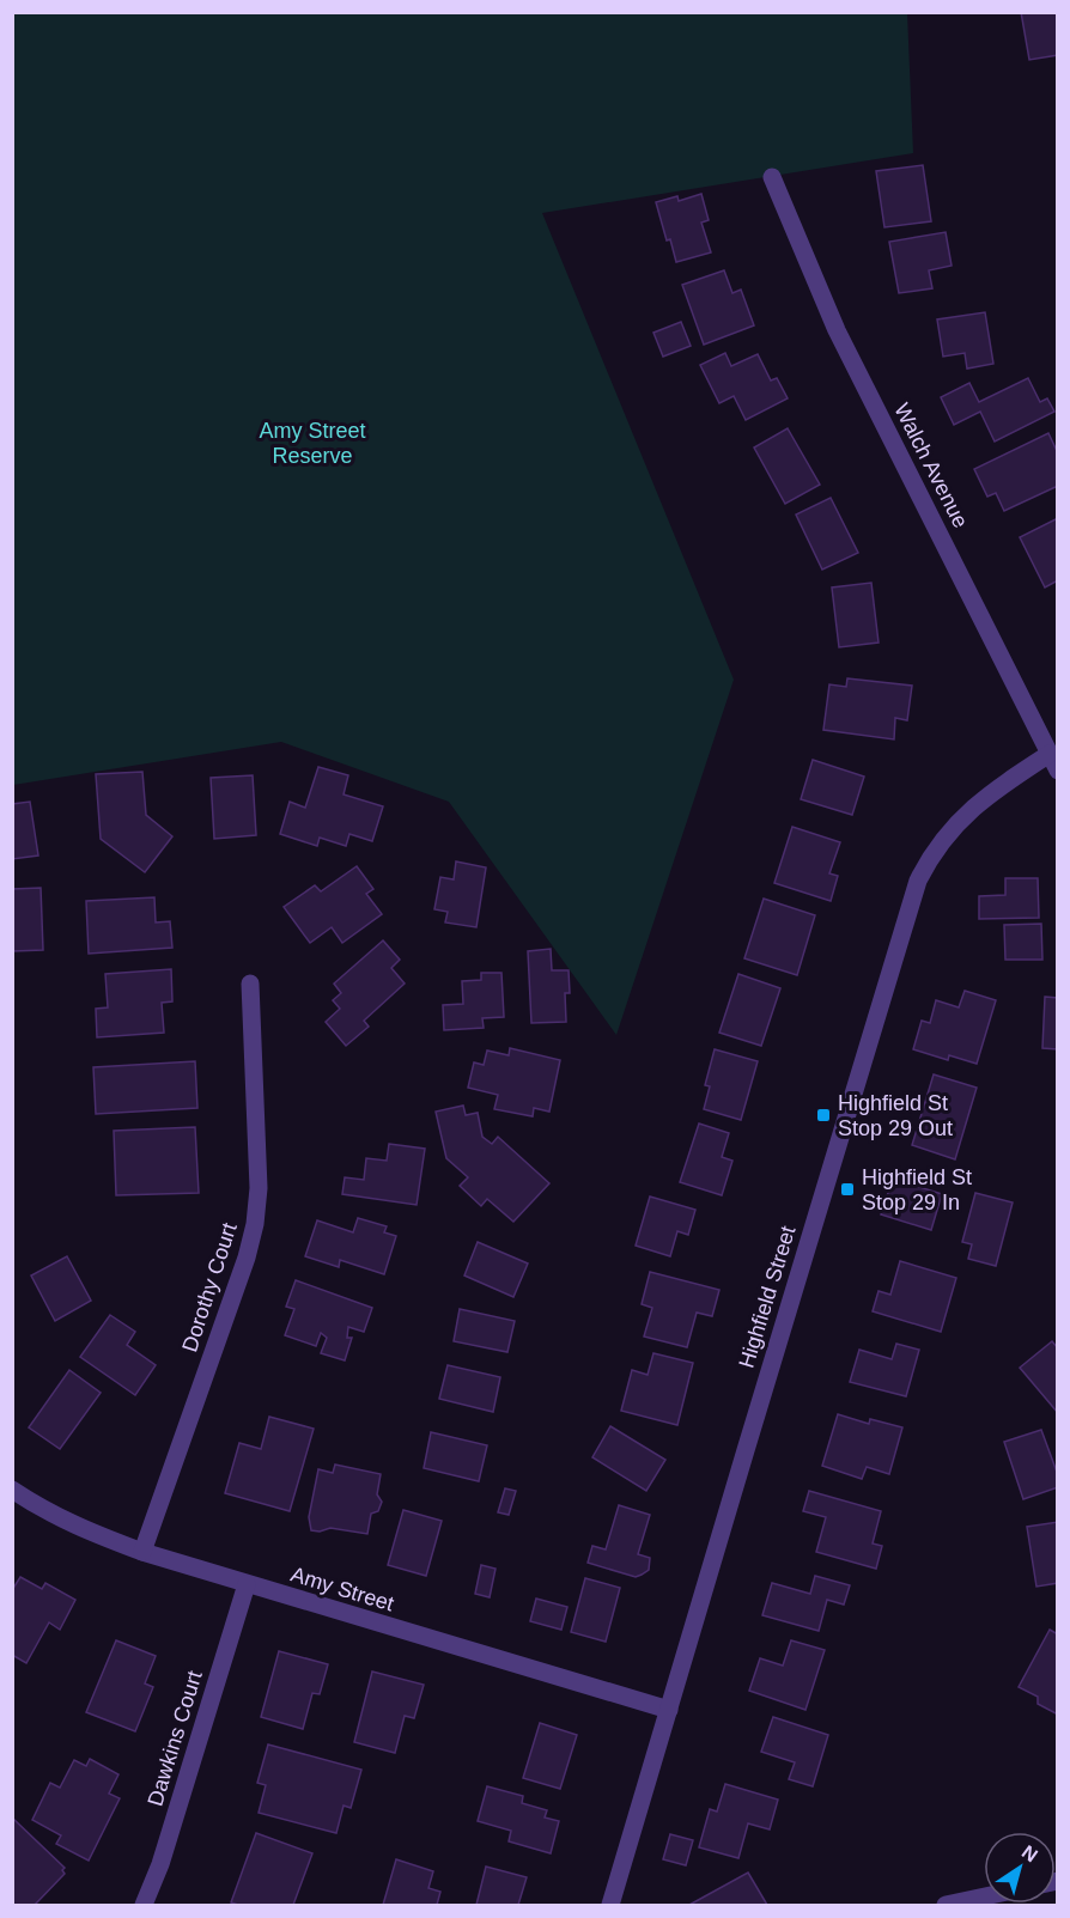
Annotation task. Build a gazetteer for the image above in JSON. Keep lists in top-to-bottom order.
{
  "streets": {
    "street": [
      "Walch Avenue",
      "Dorothy Court",
      "Highfield Street",
      "Amy Street",
      "Dawkins Court"
    ]
  },
  "crossings": [
    ["Walch Avenue", "Highfield Street"],
    ["Dorothy Court", "Amy Street"],
    ["Highfield Street", "Amy Street"],
    ["Amy Street", "Dawkins Court"]
  ],
  "parks": ["Amy Street Reserve"],
  "places": {
    "transit": ["Highfield St Stop 29 Out", "Highfield St Stop 29 In"]
  },
  "north": "top right"
}
